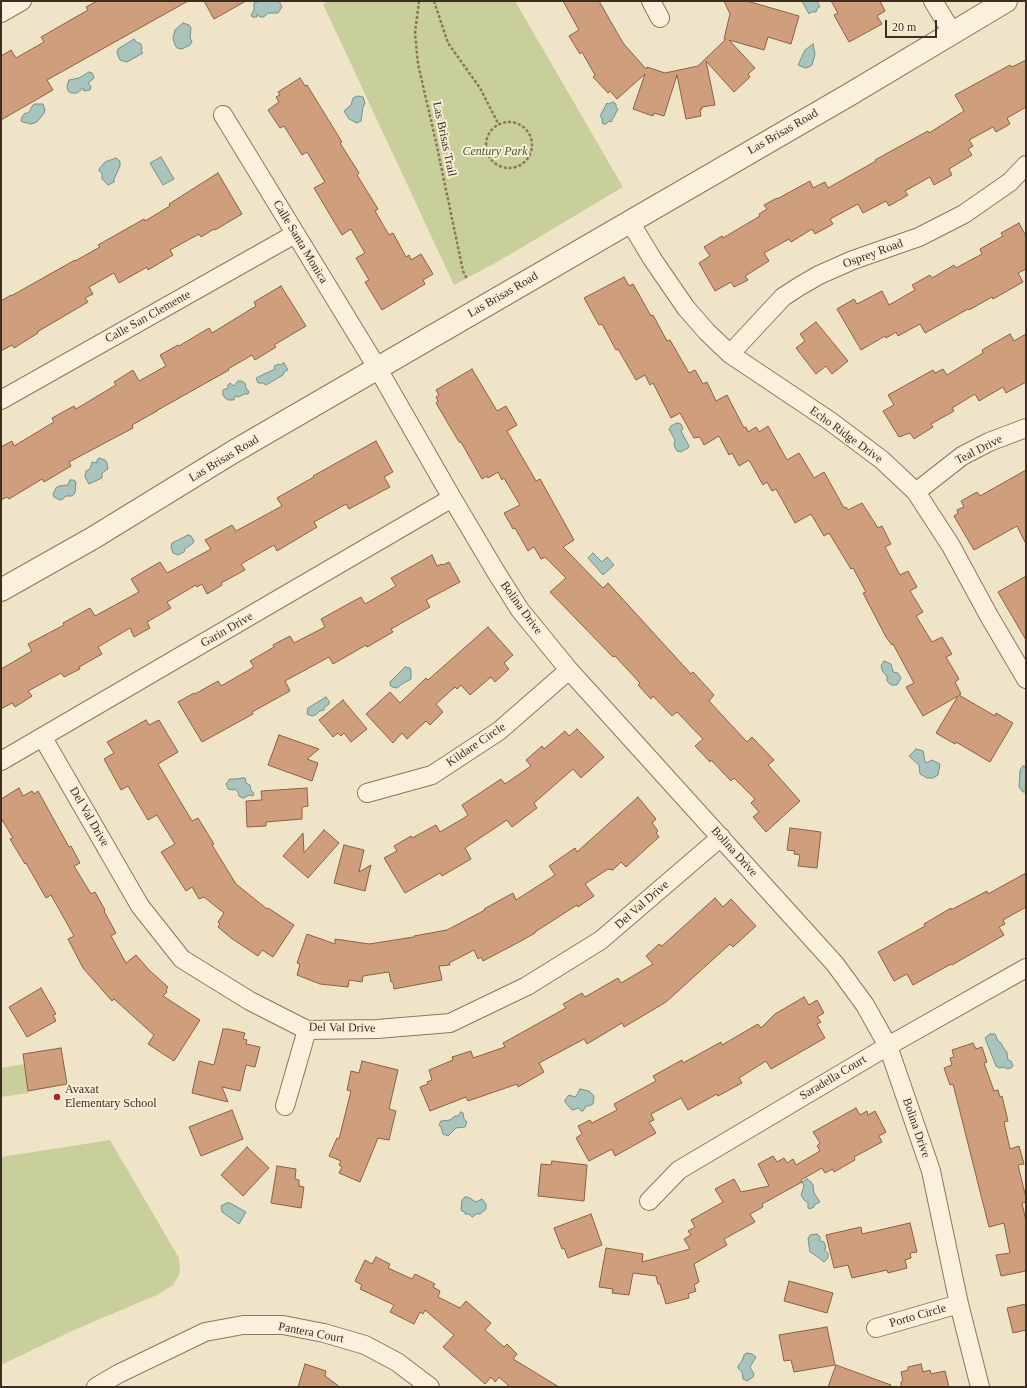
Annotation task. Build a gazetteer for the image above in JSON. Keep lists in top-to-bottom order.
{
  "streets": {
    "street": [
      "Las Brisas Road",
      "Calle Santa Monica",
      "Osprey Road",
      "Calle San Clemente",
      "Echo Ridge Drive",
      "Teal Drive",
      "Bolina Drive",
      "Garin Drive",
      "Kildare Circle",
      "Del Val Drive",
      "Saradella Court",
      "Porto Circle",
      "Pantera Court"
    ],
    "path": ["Las Brisas Trail"]
  },
  "crossings": [
    ["Las Brisas Road", "Calle Santa Monica"],
    ["Las Brisas Road", "Echo Ridge Drive"],
    ["Las Brisas Road", "Bolina Drive"],
    ["Calle Santa Monica", "Calle San Clemente"],
    ["Calle Santa Monica", "Bolina Drive"],
    ["Osprey Road", "Echo Ridge Drive"],
    ["Echo Ridge Drive", "Teal Drive"],
    ["Bolina Drive", "Garin Drive"],
    ["Bolina Drive", "Kildare Circle"],
    ["Bolina Drive", "Del Val Drive"],
    ["Bolina Drive", "Saradella Court"],
    ["Bolina Drive", "Porto Circle"],
    ["Garin Drive", "Del Val Drive"]
  ],
  "parks": ["Century Park"],
  "places": ["Avaxat Elementary School"],
  "scale_bar": "20 m"
}
